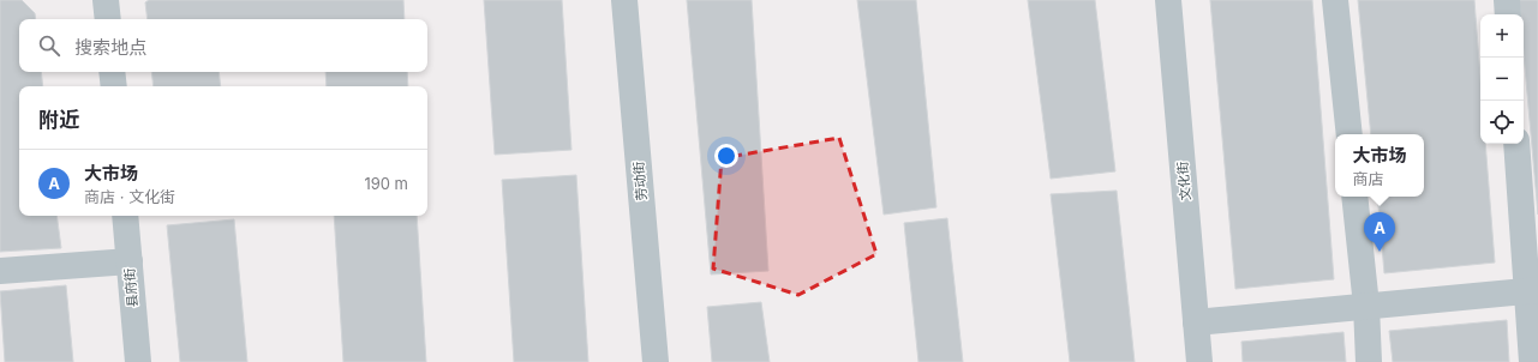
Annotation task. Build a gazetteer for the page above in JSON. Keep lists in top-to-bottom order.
{
  "streets": {
    "street": ["劳动街", "文化街", "县府街"]
  },
  "page": {
    "map_buttons": ["+", "−"],
    "search": "搜索地点",
    "heading": "附近",
    "popup": ["大市场", "商店"],
    "list": [
      {
        "mark": "A",
        "name": "大市场",
        "note": "商店 · 文化街",
        "value": "190 m"
      }
    ],
    "pins": "A"
  }
}
